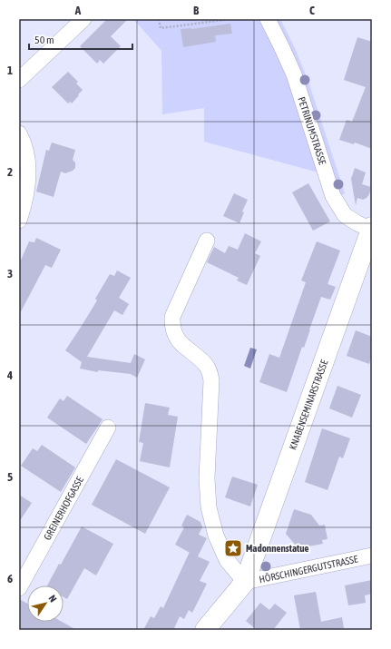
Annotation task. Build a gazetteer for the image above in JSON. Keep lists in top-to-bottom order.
{
  "streets": {
    "street": [
      "PETRINUMSTRASSE",
      "KNABENSEMINARSTRASSE",
      "GREINERHOFGASSE",
      "HÖRSCHINGERGUTSTRASSE"
    ]
  },
  "crossings": [
    ["PETRINUMSTRASSE", "KNABENSEMINARSTRASSE"],
    ["KNABENSEMINARSTRASSE", "HÖRSCHINGERGUTSTRASSE"]
  ],
  "places": {
    "place": ["Madonnenstatue"]
  },
  "scale_bar": "50 m",
  "north": "top right",
  "grid": {
    "columns": ["A", "B", "C"],
    "rows": [
      "1",
      "2",
      "3",
      "4",
      "5",
      "6"
    ]
  }
}
